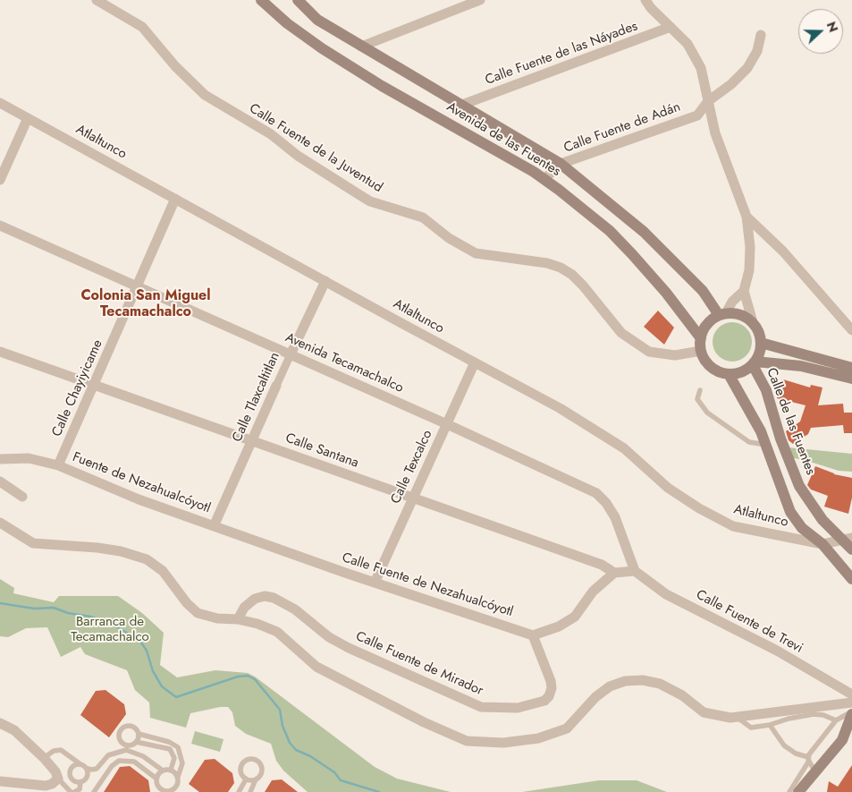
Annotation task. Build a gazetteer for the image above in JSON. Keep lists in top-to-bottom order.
{
  "streets": {
    "main road": ["Avenida de las Fuentes", "Calle de las Fuentes"],
    "street": [
      "Calle Fuente de las Náyades",
      "Calle Fuente de Adán",
      "Atlaltunco",
      "Calle Fuente de la Juventud",
      "Avenida Tecamachalco",
      "Calle Chayiyicame",
      "Calle Tlaxcaltitlan",
      "Calle Santana",
      "Calle Texcalco",
      "Fuente de Nezahualcóyotl",
      "Calle Fuente de Nezahualcóyotl",
      "Calle Fuente de Trevi",
      "Calle Fuente de Mirador"
    ]
  },
  "crossings": [
    ["Calle Fuente de las Náyades", "Avenida de las Fuentes"],
    ["Calle Fuente de Adán", "Avenida de las Fuentes"],
    ["Avenida de las Fuentes", "Calle Fuente de la Juventud"],
    ["Avenida de las Fuentes", "Calle de las Fuentes"],
    ["Atlaltunco", "Calle Chayiyicame"],
    ["Atlaltunco", "Calle Tlaxcaltitlan"],
    ["Atlaltunco", "Calle Texcalco"],
    ["Calle Fuente de la Juventud", "Calle de las Fuentes"],
    ["Avenida Tecamachalco", "Calle Chayiyicame"],
    ["Avenida Tecamachalco", "Calle Tlaxcaltitlan"],
    ["Avenida Tecamachalco", "Calle Texcalco"],
    ["Avenida Tecamachalco", "Calle Fuente de Trevi"],
    ["Calle Chayiyicame", "Calle Santana"],
    ["Calle Chayiyicame", "Fuente de Nezahualcóyotl"],
    ["Calle Tlaxcaltitlan", "Calle Santana"],
    ["Calle Tlaxcaltitlan", "Fuente de Nezahualcóyotl"],
    ["Calle Tlaxcaltitlan", "Calle Fuente de Nezahualcóyotl"],
    ["Calle Santana", "Calle Texcalco"],
    ["Calle Texcalco", "Calle Fuente de Nezahualcóyotl"],
    ["Fuente de Nezahualcóyotl", "Calle Fuente de Nezahualcóyotl"],
    ["Calle Fuente de Nezahualcóyotl", "Calle Fuente de Mirador"]
  ],
  "districts": ["Colonia San Miguel Tecamachalco"],
  "parks": ["Barranca de Tecamachalco"],
  "north": "right"
}
